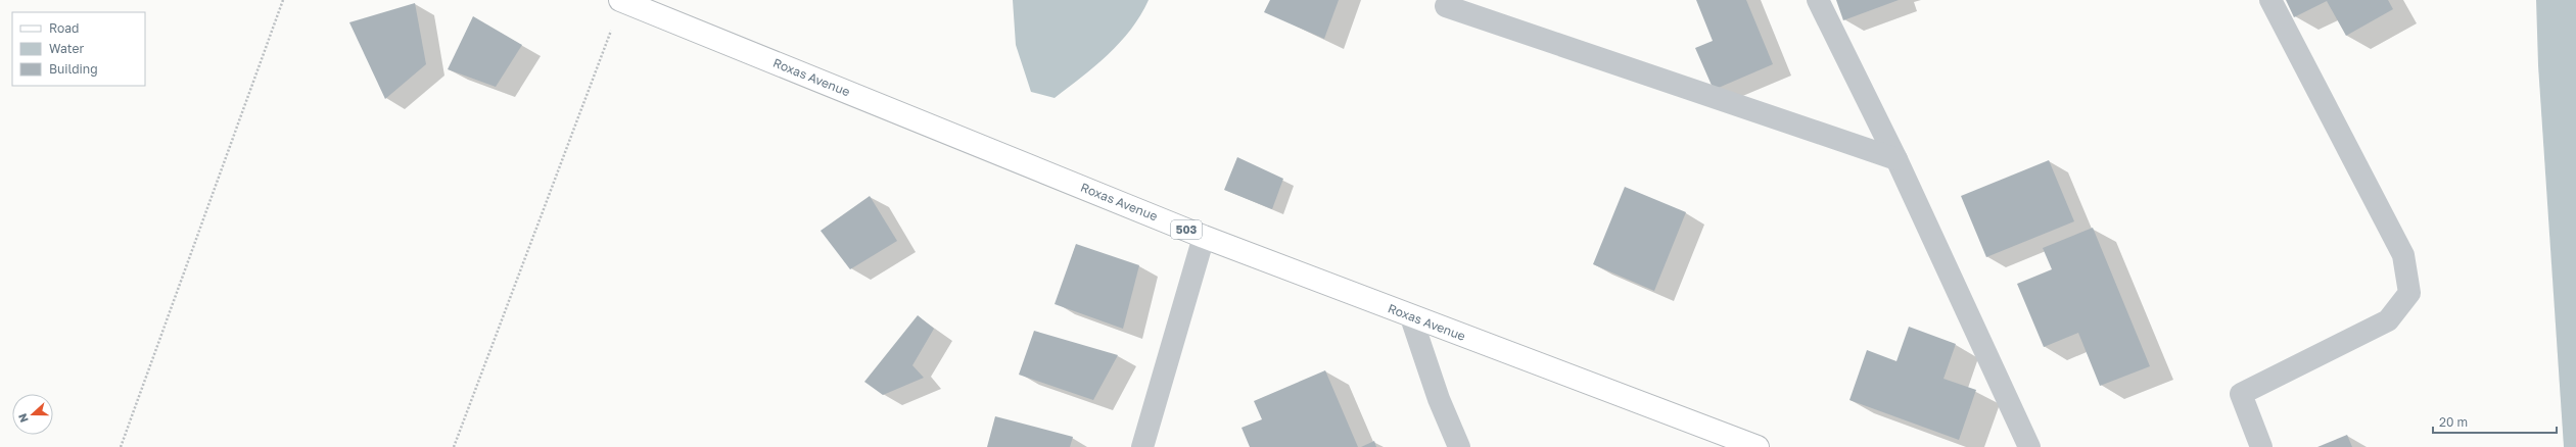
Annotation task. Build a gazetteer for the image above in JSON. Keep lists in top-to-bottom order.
{
  "streets": {
    "main road": ["Roxas Avenue", "503"]
  },
  "legend": ["Road", "Water", "Building"],
  "scale_bar": "20 m",
  "north": "left"
}
